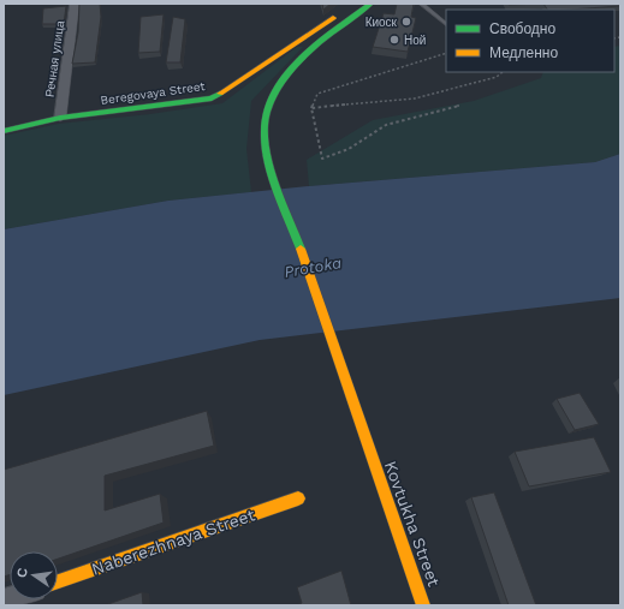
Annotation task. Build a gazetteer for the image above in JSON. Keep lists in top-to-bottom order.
{
  "streets": {
    "main road": ["Beregovaya Street", "Kovtukha Street", "Naberezhnaya Street"],
    "street": ["Речная улица"]
  },
  "crossings": [
    ["Речная улица", "Beregovaya Street"],
    ["Beregovaya Street", "Kovtukha Street"]
  ],
  "water": ["Protoka"],
  "places": ["Киоск", "Ной"],
  "legend": ["Свободно", "Медленно"],
  "north": "left"
}
